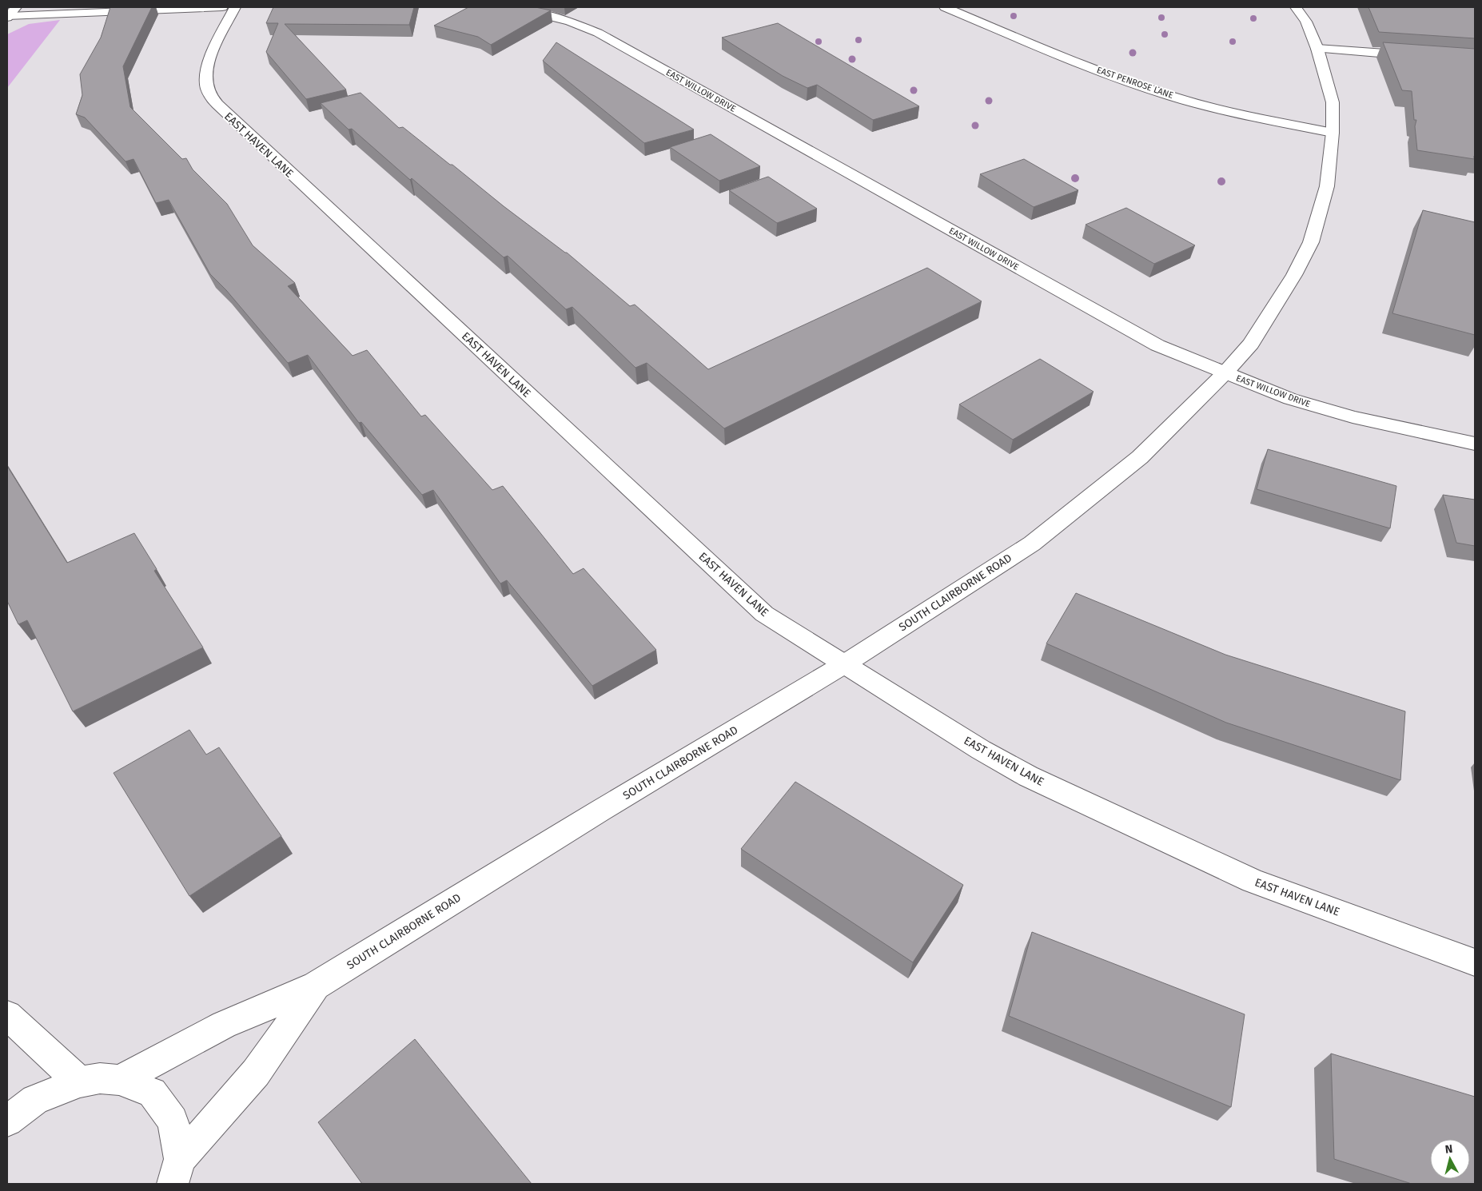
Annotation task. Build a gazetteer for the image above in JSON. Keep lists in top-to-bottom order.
{
  "streets": {
    "street": [
      "EAST PENROSE LANE",
      "EAST WILLOW DRIVE",
      "EAST HAVEN LANE",
      "SOUTH CLAIRBORNE ROAD"
    ]
  },
  "crossings": [
    ["EAST PENROSE LANE", "SOUTH CLAIRBORNE ROAD"],
    ["EAST WILLOW DRIVE", "SOUTH CLAIRBORNE ROAD"],
    ["EAST HAVEN LANE", "SOUTH CLAIRBORNE ROAD"]
  ],
  "north": "top"
}
